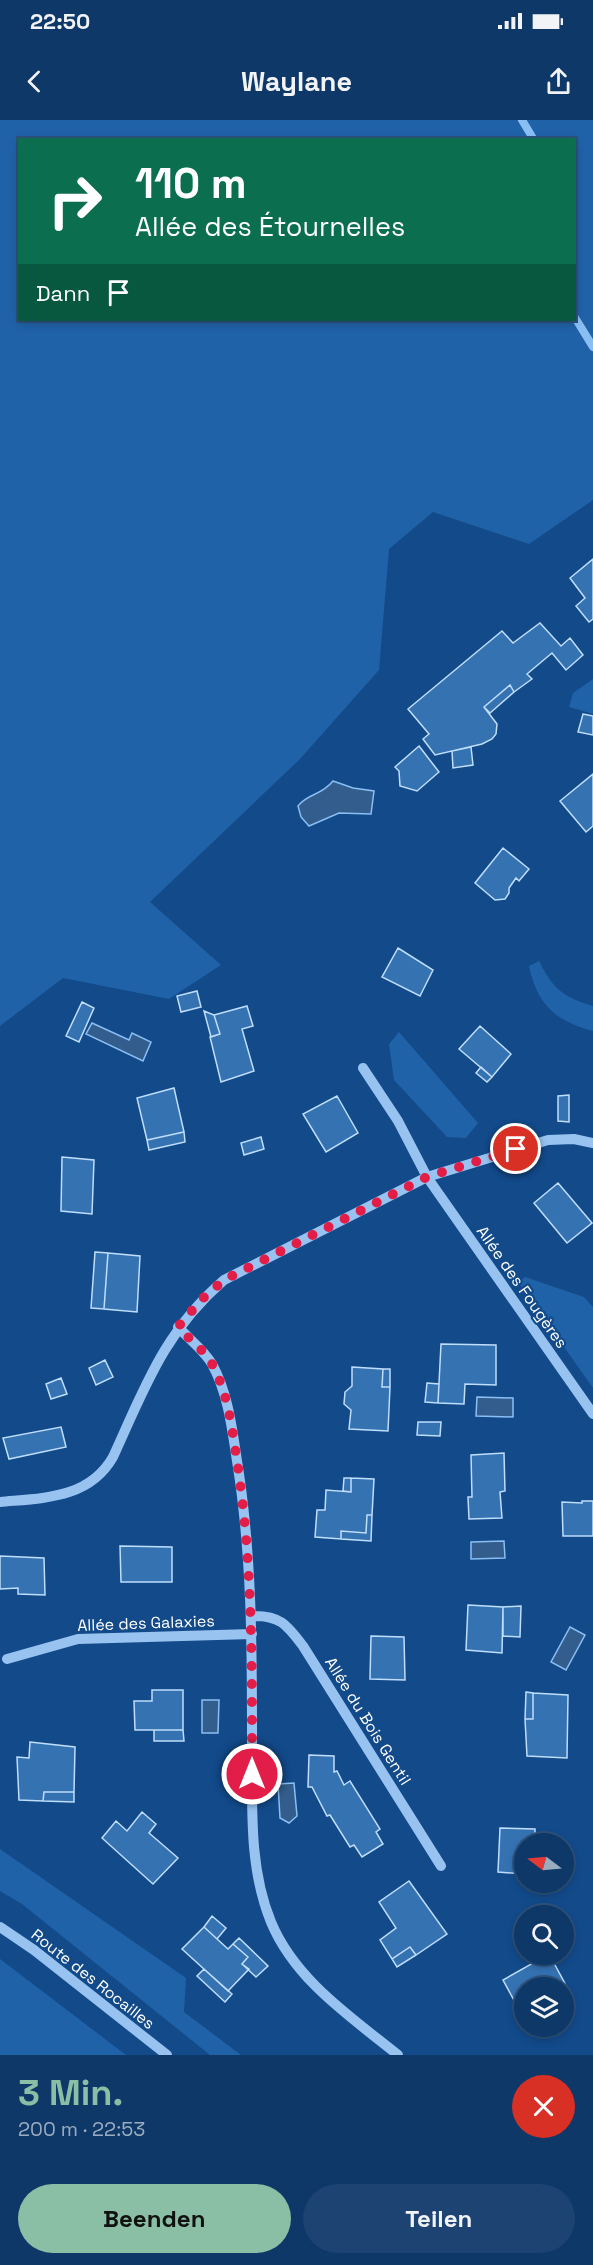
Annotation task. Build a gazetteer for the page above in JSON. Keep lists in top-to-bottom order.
{
  "streets": {
    "street": [
      "Allée des Fougères",
      "Allée des Galaxies",
      "Allée du Bois Gentil",
      "Route des Rocailles"
    ]
  },
  "north": "left",
  "page": {
    "status": "22:50",
    "header": "Waylane",
    "turn": ["110 m", "Allée des Étournelles"],
    "then": "Dann",
    "heading": ["3 Min.", "200 m · 22:53"],
    "buttons": ["Beenden", "Teilen"]
  }
}
